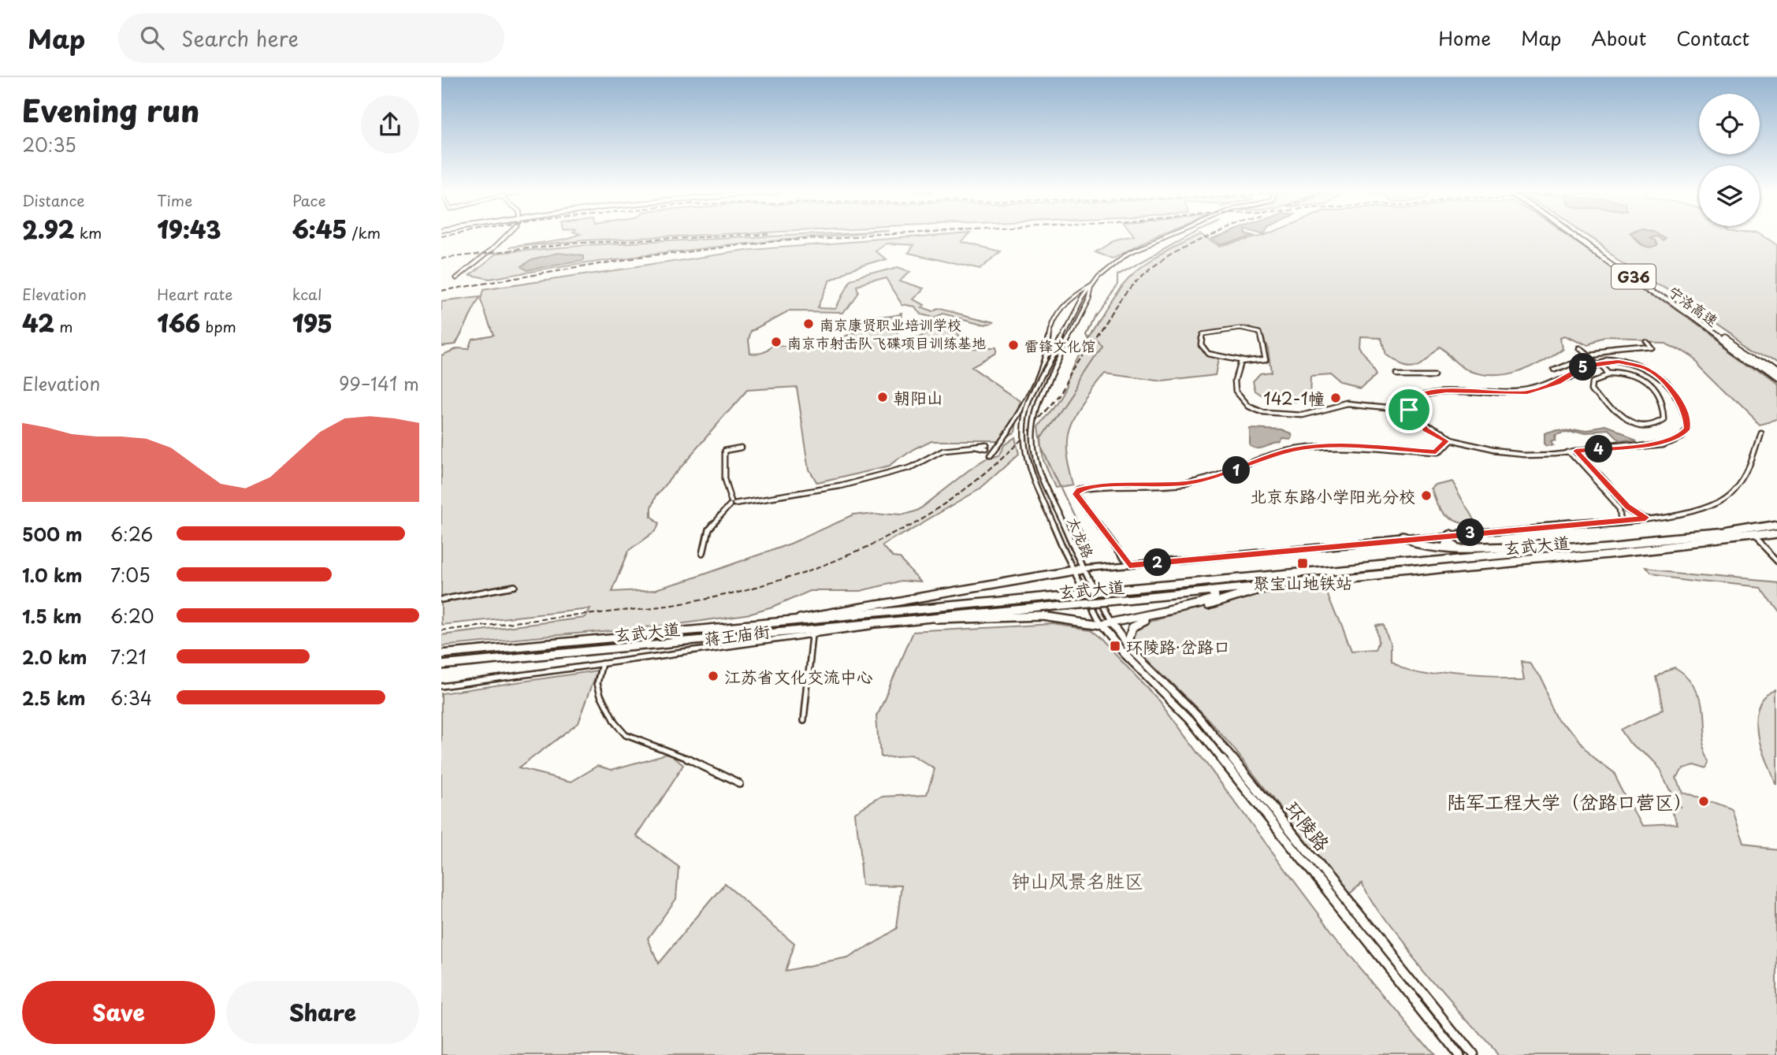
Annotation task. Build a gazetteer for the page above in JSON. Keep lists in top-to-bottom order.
{
  "streets": {
    "highway": ["G36", "宁洛高速", "玄武大道"],
    "main road": ["环陵路"],
    "street": ["太龙路", "蒋王庙街"]
  },
  "crossings": [
    ["太龙路", "环陵路"],
    ["玄武大道", "蒋王庙街"]
  ],
  "parks": ["钟山风景名胜区"],
  "places": {
    "other": [
      "南京康贤职业培训学校",
      "南京市射击队飞碟项目训练基地",
      "雷锋文化馆",
      "朝阳山",
      "142-1幢",
      "北京东路小学阳光分校",
      "江苏省文化交流中心",
      "陆军工程大学（岔路口营区）"
    ],
    "transit": ["聚宝山地铁站", "环陵路·岔路口"]
  },
  "page": {
    "header": "Map",
    "search": "Search here",
    "nav": [
      "Home",
      "Map",
      "About",
      "Contact"
    ],
    "heading": ["Evening run", "20:35"],
    "stats": [
      ["Distance", "2.92 km"],
      ["Time", "19:43"],
      ["Pace", "6:45 /km"],
      ["Elevation", "42 m"],
      ["Heart rate", "166 bpm"],
      ["kcal", "195"]
    ],
    "pins": [
      "5",
      "4",
      "1",
      "3",
      "2"
    ],
    "chart": ["Elevation", "99–141 m"],
    "list": [
      {
        "name": "500 m",
        "note": "6:26"
      },
      {
        "name": "1.0 km",
        "note": "7:05"
      },
      {
        "name": "1.5 km",
        "note": "6:20"
      },
      {
        "name": "2.0 km",
        "note": "7:21"
      },
      {
        "name": "2.5 km",
        "note": "6:34"
      }
    ],
    "buttons": ["Save", "Share"]
  }
}
